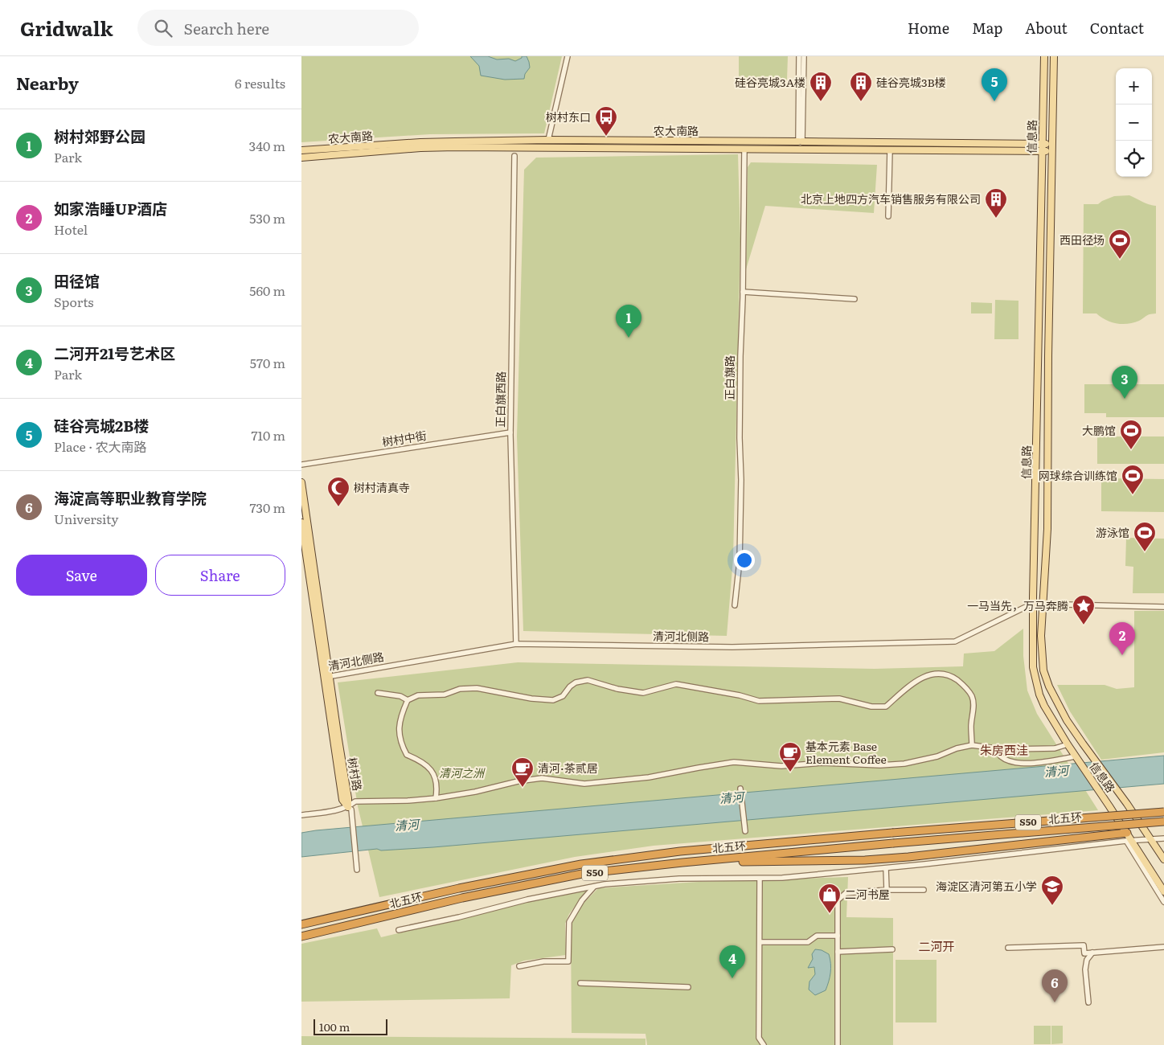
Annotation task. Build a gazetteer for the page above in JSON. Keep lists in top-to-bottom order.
{
  "streets": {
    "highway": ["北五环", "S50"],
    "main road": ["农大南路", "信息路", "树村路"],
    "street": [
      "正白旗路",
      "正白旗西路",
      "树村中街",
      "清河北侧路"
    ]
  },
  "crossings": [
    ["农大南路", "信息路"],
    ["农大南路", "正白旗路"],
    ["信息路", "清河北侧路"],
    ["正白旗西路", "树村中街"],
    ["正白旗西路", "清河北侧路"],
    ["清河北侧路", "树村路"]
  ],
  "districts": ["朱房西洼", "二河开"],
  "water": ["清河"],
  "parks": ["清河之洲"],
  "places": {
    "building": ["硅谷亮城3A楼", "硅谷亮城3B楼", "北京上地四方汽车销售服务有限公司"],
    "bus stop": ["树村东口"],
    "sports": [
      "西田径场",
      "大鹏馆",
      "网球综合训练馆",
      "游泳馆"
    ],
    "mosque": ["树村清真寺"],
    "place": ["一马当先，万马奔腾"],
    "cafe": ["基本元素 Base Element Coffee", "清河·茶贰居"],
    "school or university": ["海淀区清河第五小学"],
    "shop": ["二河书屋"]
  },
  "scale_bar": "100 m",
  "page": {
    "header": "Gridwalk",
    "search": "Search here",
    "nav": [
      "Home",
      "Map",
      "About",
      "Contact"
    ],
    "heading": ["Nearby", "6 results"],
    "map_buttons": ["+", "−"],
    "pins": [
      "5",
      "1",
      "3",
      "2",
      "4",
      "6"
    ],
    "list": [
      {
        "mark": "1",
        "name": "树村郊野公园",
        "note": "Park",
        "value": "340 m"
      },
      {
        "mark": "2",
        "name": "如家浩睡UP酒店",
        "note": "Hotel",
        "value": "530 m"
      },
      {
        "mark": "3",
        "name": "田径馆",
        "note": "Sports",
        "value": "560 m"
      },
      {
        "mark": "4",
        "name": "二河开21号艺术区",
        "note": "Park",
        "value": "570 m"
      },
      {
        "mark": "5",
        "name": "硅谷亮城2B楼",
        "note": "Place · 农大南路",
        "value": "710 m"
      },
      {
        "mark": "6",
        "name": "海淀高等职业教育学院",
        "note": "University",
        "value": "730 m"
      }
    ],
    "buttons": ["Save", "Share"],
    "scale": "100 m"
  }
}
